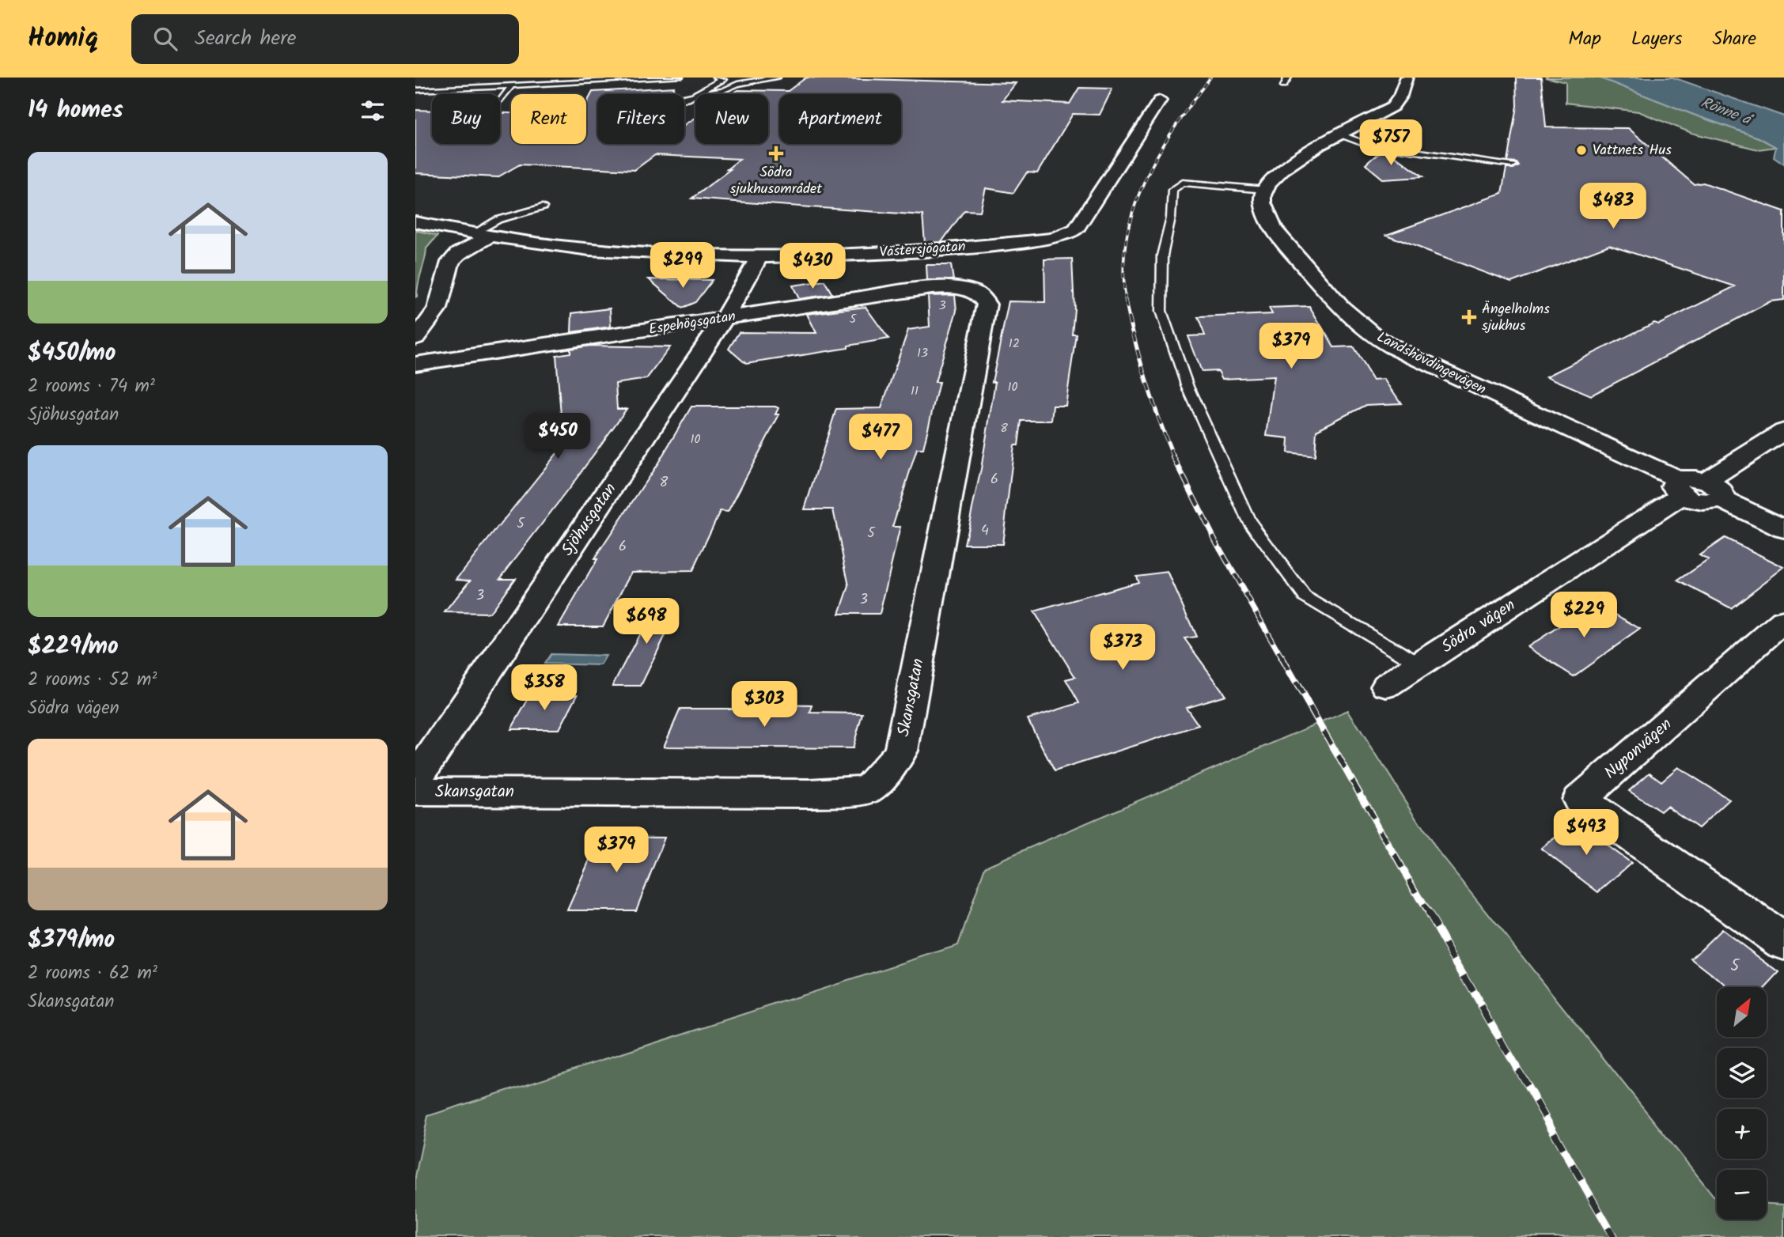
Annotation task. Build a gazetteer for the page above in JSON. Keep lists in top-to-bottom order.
{
  "streets": {
    "street": [
      "Västersjögatan",
      "Espehögsgatan",
      "Landshövdingevägen",
      "Sjöhusgatan",
      "Södra vägen",
      "Skansgatan",
      "Nyponvägen"
    ]
  },
  "crossings": [
    ["Västersjögatan", "Espehögsgatan"],
    ["Västersjögatan", "Sjöhusgatan"],
    ["Västersjögatan", "Skansgatan"],
    ["Espehögsgatan", "Sjöhusgatan"],
    ["Espehögsgatan", "Skansgatan"],
    ["Landshövdingevägen", "Södra vägen"]
  ],
  "water": ["Rönne å"],
  "places": {
    "other": ["Vattnets Hus"],
    "health": ["Södra sjukhusområdet", "Ängelholms sjukhus"]
  },
  "house_numbers": [
    "3",
    "5",
    "12",
    "13",
    "10",
    "11",
    "8",
    "10",
    "6",
    "8",
    "5",
    "4",
    "5",
    "6",
    "3",
    "3",
    "5"
  ],
  "north": "top right",
  "page": {
    "header": "Homiq",
    "search": "Search here",
    "nav": ["Map", "Layers", "Share"],
    "heading": "14 homes",
    "chip": [
      "Buy",
      "Rent",
      "Filters",
      "New",
      "Apartment"
    ],
    "price": [
      "$757",
      "$483",
      "$299",
      "$430",
      "$379",
      "$450",
      "$477",
      "$229",
      "$698",
      "$373",
      "$358",
      "$303",
      "$493",
      "$379"
    ],
    "list": [
      {
        "name": "$450/mo",
        "note": "2 rooms · 74 m² · Sjöhusgatan"
      },
      {
        "name": "$229/mo",
        "note": "2 rooms · 52 m² · Södra vägen"
      },
      {
        "name": "$379/mo",
        "note": "2 rooms · 62 m² · Skansgatan"
      }
    ],
    "map_buttons": ["+", "−"]
  }
}
